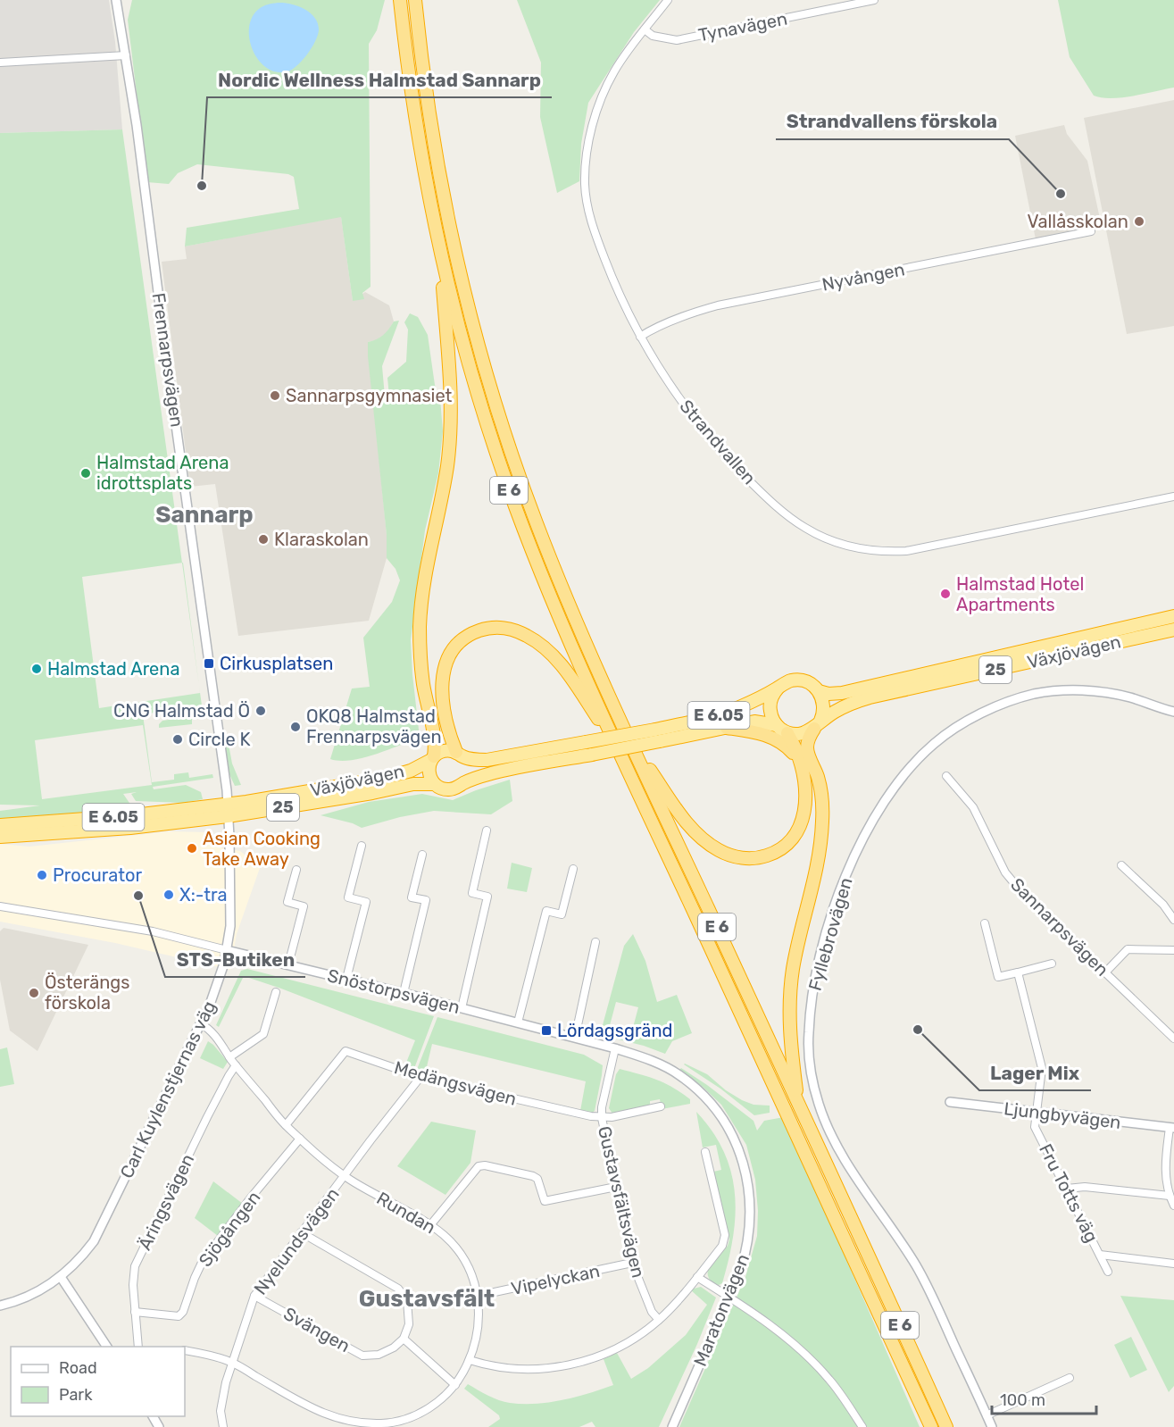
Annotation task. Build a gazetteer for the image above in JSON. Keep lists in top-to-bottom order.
{
  "streets": {
    "highway": [
      "E 6",
      "Växjövägen",
      "25",
      "E 6.05"
    ],
    "street": [
      "Tynavägen",
      "Nyvången",
      "Frennarpsvägen",
      "Strandvallen",
      "Sannarpsvägen",
      "Fyllebrovägen",
      "Snöstorpsvägen",
      "Medängsvägen",
      "Carl Kuylenstjernas väg",
      "Ljungbyvägen",
      "Fru Totts väg",
      "Äringsvägen",
      "Gustavsfältsvägen",
      "Rundan",
      "Sjögången",
      "Nyelundsvägen",
      "Vipelyckan",
      "Maratonvägen",
      "Svängen"
    ]
  },
  "crossings": [
    ["Tynavägen", "Strandvallen"],
    ["Nyvången", "Strandvallen"],
    ["Frennarpsvägen", "Växjövägen"],
    ["Frennarpsvägen", "Carl Kuylenstjernas väg"],
    ["Växjövägen", "Carl Kuylenstjernas väg"],
    ["Snöstorpsvägen", "Carl Kuylenstjernas väg"],
    ["Snöstorpsvägen", "Gustavsfältsvägen"],
    ["Snöstorpsvägen", "Maratonvägen"],
    ["Medängsvägen", "Gustavsfältsvägen"],
    ["Medängsvägen", "Rundan"],
    ["Medängsvägen", "Nyelundsvägen"],
    ["Carl Kuylenstjernas väg", "Rundan"],
    ["Ljungbyvägen", "Fru Totts väg"],
    ["Äringsvägen", "Rundan"],
    ["Äringsvägen", "Sjögången"],
    ["Gustavsfältsvägen", "Vipelyckan"],
    ["Rundan", "Sjögången"],
    ["Rundan", "Nyelundsvägen"],
    ["Rundan", "Vipelyckan"],
    ["Nyelundsvägen", "Svängen"]
  ],
  "districts": ["Sannarp", "Gustavsfält"],
  "places": {
    "other": [
      "Nordic Wellness Halmstad Sannarp",
      "Strandvallens förskola",
      "Vallåsskolan",
      "Sannarpsgymnasiet",
      "Halmstad Arena idrottsplats",
      "Klaraskolan",
      "Halmstad Hotel Apartments",
      "Halmstad Arena",
      "CNG Halmstad Ö",
      "OKQ8 Halmstad Frennarpsvägen",
      "Circle K",
      "Asian Cooking Take Away",
      "Procurator",
      "X:-tra",
      "STS-Butiken",
      "Österängs förskola",
      "Lager Mix"
    ],
    "transit": ["Cirkusplatsen", "Lördagsgränd"]
  },
  "legend": ["Road", "Park"],
  "scale_bar": "100 m"
}
